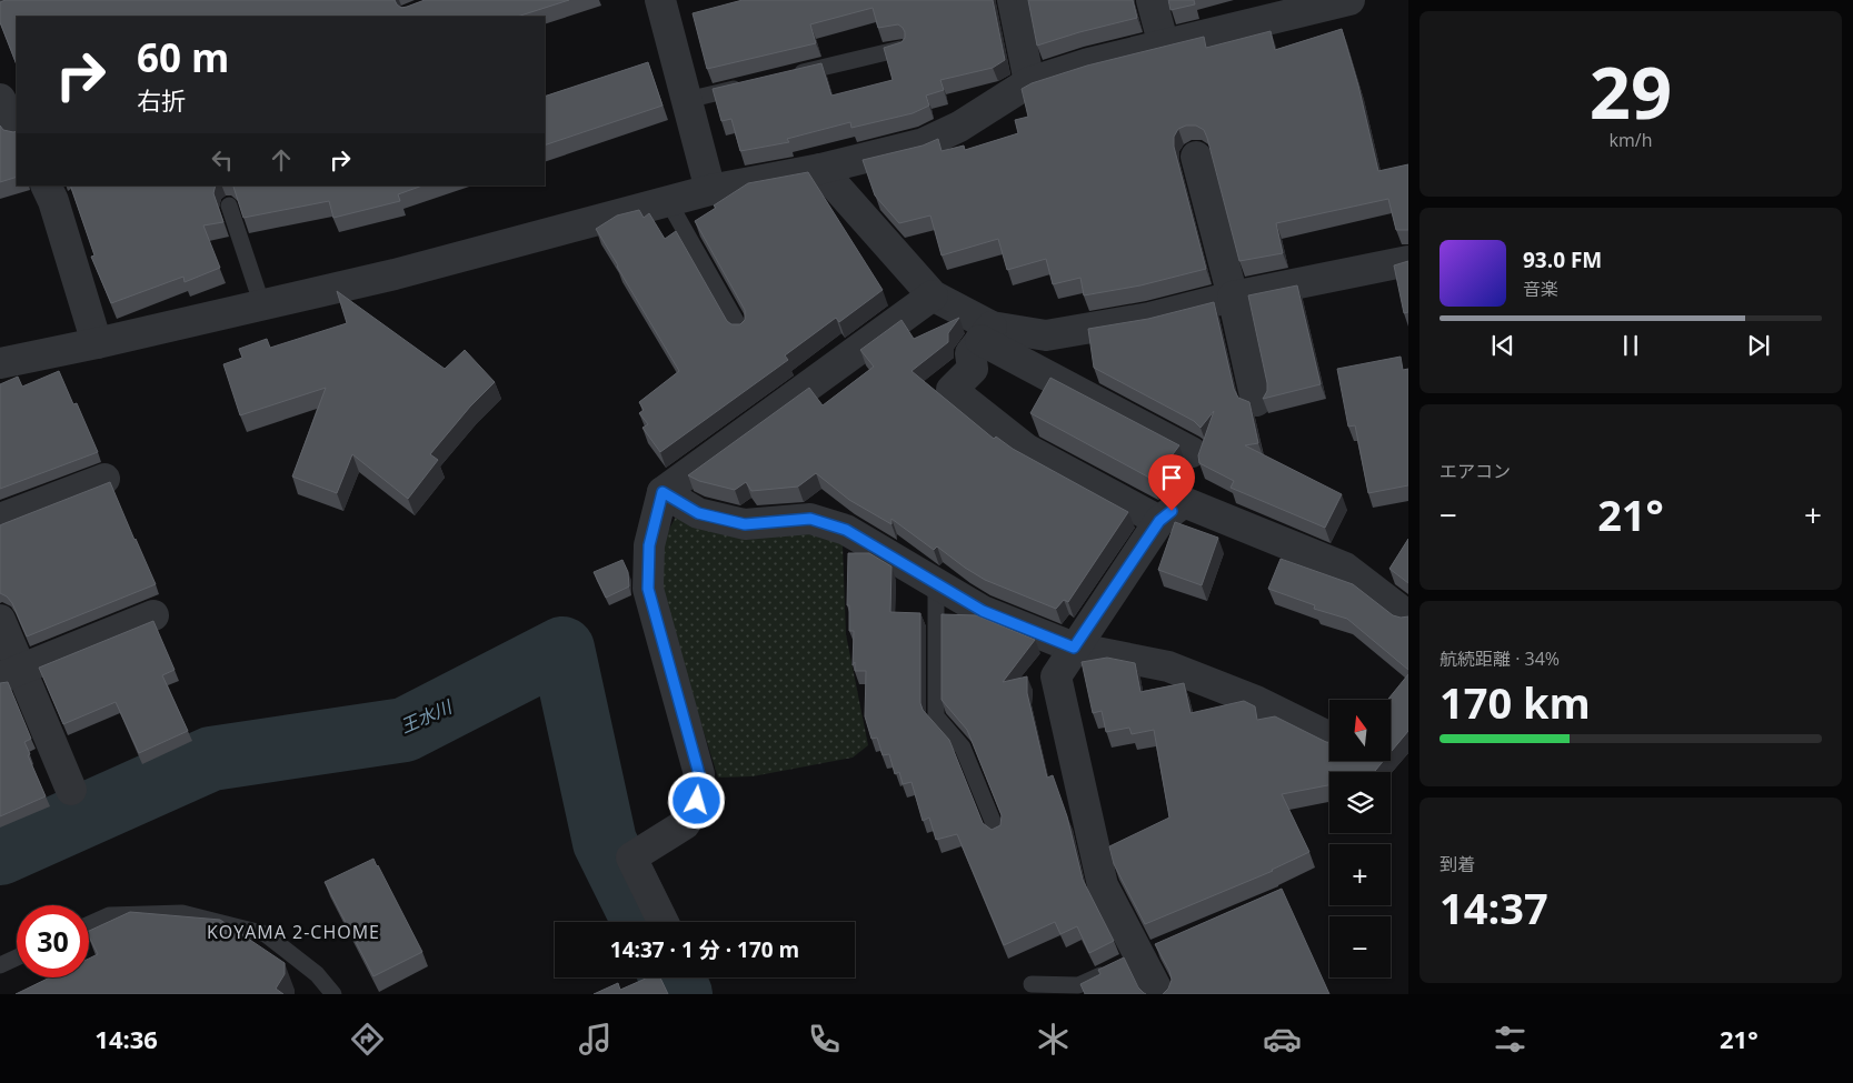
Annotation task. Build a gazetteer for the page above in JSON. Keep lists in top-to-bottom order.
{
  "districts": ["KOYAMA 2-CHOME"],
  "water": ["王水川"],
  "north": "top",
  "page": {
    "tile": [
      ["29", "km/h"],
      "エアコン",
      ["航続距離 · 34%", "170 km"],
      ["到着", "14:37"]
    ],
    "turn": ["60 m", "右折"],
    "song": ["93.0 FM", "音楽"],
    "heat": ["−", "21°", "+"],
    "map_buttons": ["+", "−"],
    "limit": "30",
    "trip": "14:37 · 1 分 · 170 m",
    "tabs": ["14:36", "21°"]
  }
}
